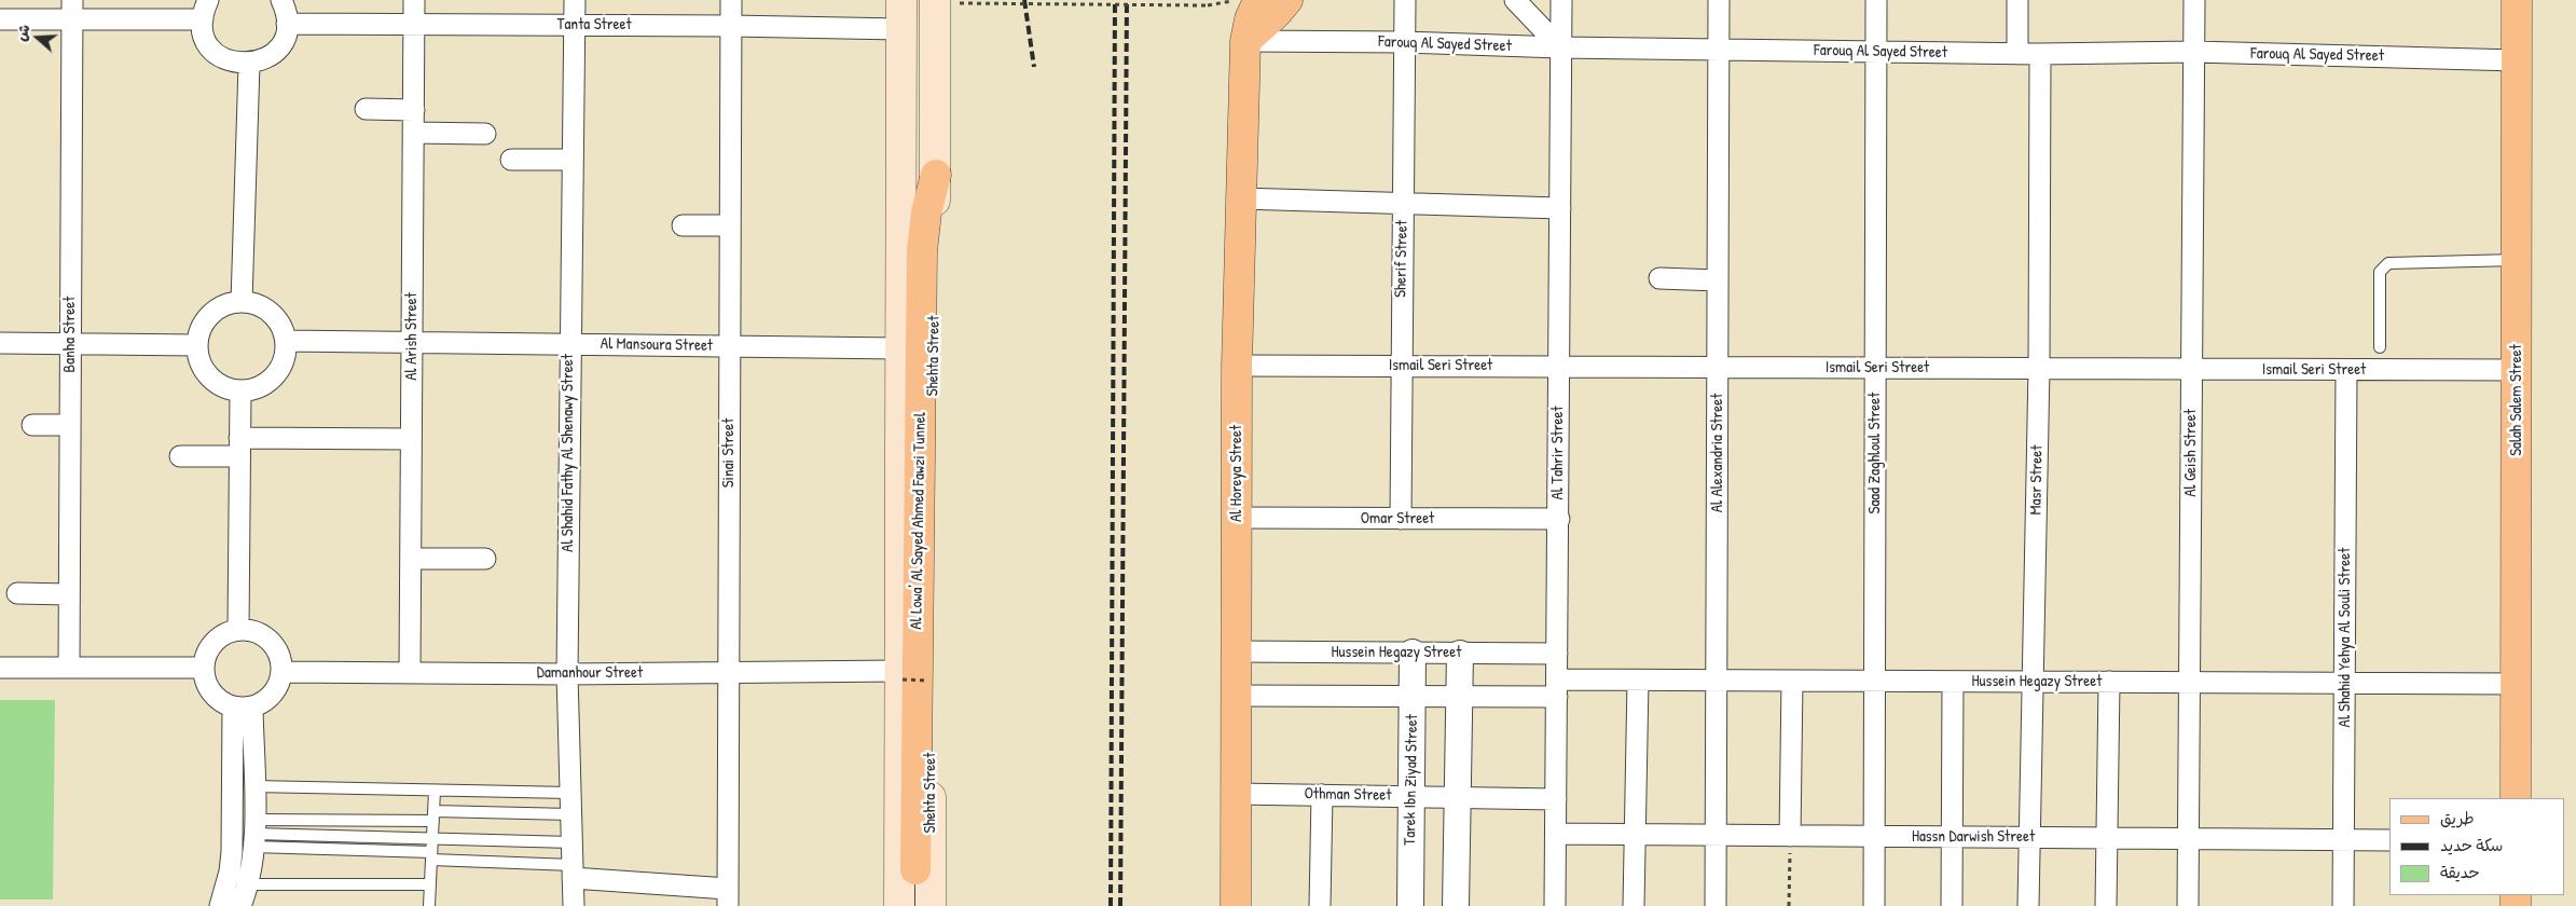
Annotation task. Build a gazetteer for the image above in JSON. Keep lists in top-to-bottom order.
{
  "streets": {
    "main road": [
      "Shehta Street",
      "Salah Salem Street",
      "Al Horeya Street",
      "Al Lowa' Al Sayed Ahmed Fawzi Tunnel"
    ],
    "street": [
      "Tanta Street",
      "Farouq Al Sayed Street",
      "Sherif Street",
      "Banha Street",
      "Al Arish Street",
      "Al Mansoura Street",
      "Ismail Seri Street",
      "Al Shahid Fathy Al Shenawy Street",
      "Sinai Street",
      "Al Tahrir Street",
      "Al Alexandria Street",
      "Saad Zaghloul Street",
      "Al Geish Street",
      "Masr Street",
      "Omar Street",
      "Al Shahid Yehya Al Souli Street",
      "Hussein Hegazy Street",
      "Damanhour Street",
      "Tarek Ibn Ziyad Street",
      "Othman Street",
      "Hassn Darwish Street"
    ]
  },
  "crossings": [
    ["Tanta Street", "Al Arish Street"],
    ["Tanta Street", "Shehta Street"],
    ["Tanta Street", "Al Shahid Fathy Al Shenawy Street"],
    ["Tanta Street", "Sinai Street"],
    ["Farouq Al Sayed Street", "Sherif Street"],
    ["Farouq Al Sayed Street", "Salah Salem Street"],
    ["Farouq Al Sayed Street", "Al Tahrir Street"],
    ["Farouq Al Sayed Street", "Al Alexandria Street"],
    ["Farouq Al Sayed Street", "Saad Zaghloul Street"],
    ["Farouq Al Sayed Street", "Al Geish Street"],
    ["Farouq Al Sayed Street", "Al Horeya Street"],
    ["Farouq Al Sayed Street", "Masr Street"],
    ["Sherif Street", "Ismail Seri Street"],
    ["Sherif Street", "Omar Street"],
    ["Al Arish Street", "Al Mansoura Street"],
    ["Al Arish Street", "Damanhour Street"],
    ["Al Mansoura Street", "Shehta Street"],
    ["Al Mansoura Street", "Al Shahid Fathy Al Shenawy Street"],
    ["Al Mansoura Street", "Sinai Street"],
    ["Shehta Street", "Al Lowa' Al Sayed Ahmed Fawzi Tunnel"],
    ["Shehta Street", "Damanhour Street"],
    ["Ismail Seri Street", "Salah Salem Street"],
    ["Ismail Seri Street", "Al Tahrir Street"],
    ["Ismail Seri Street", "Al Alexandria Street"],
    ["Ismail Seri Street", "Saad Zaghloul Street"],
    ["Ismail Seri Street", "Al Geish Street"],
    ["Ismail Seri Street", "Al Horeya Street"],
    ["Ismail Seri Street", "Masr Street"],
    ["Ismail Seri Street", "Al Shahid Yehya Al Souli Street"],
    ["Salah Salem Street", "Hussein Hegazy Street"],
    ["Al Shahid Fathy Al Shenawy Street", "Damanhour Street"],
    ["Sinai Street", "Damanhour Street"],
    ["Al Tahrir Street", "Omar Street"],
    ["Al Tahrir Street", "Hussein Hegazy Street"],
    ["Al Tahrir Street", "Othman Street"],
    ["Al Tahrir Street", "Hassn Darwish Street"],
    ["Al Alexandria Street", "Hussein Hegazy Street"],
    ["Al Alexandria Street", "Hassn Darwish Street"],
    ["Saad Zaghloul Street", "Hussein Hegazy Street"],
    ["Saad Zaghloul Street", "Hassn Darwish Street"],
    ["Al Geish Street", "Hussein Hegazy Street"],
    ["Al Geish Street", "Hassn Darwish Street"],
    ["Al Horeya Street", "Omar Street"],
    ["Al Horeya Street", "Hussein Hegazy Street"],
    ["Al Horeya Street", "Othman Street"],
    ["Masr Street", "Hussein Hegazy Street"],
    ["Masr Street", "Hassn Darwish Street"],
    ["Al Shahid Yehya Al Souli Street", "Hussein Hegazy Street"],
    ["Al Shahid Yehya Al Souli Street", "Hassn Darwish Street"],
    ["Hussein Hegazy Street", "Tarek Ibn Ziyad Street"],
    ["Tarek Ibn Ziyad Street", "Othman Street"]
  ],
  "legend": ["طريق", "سكة حديد", "حديقة"],
  "north": "left"
}
